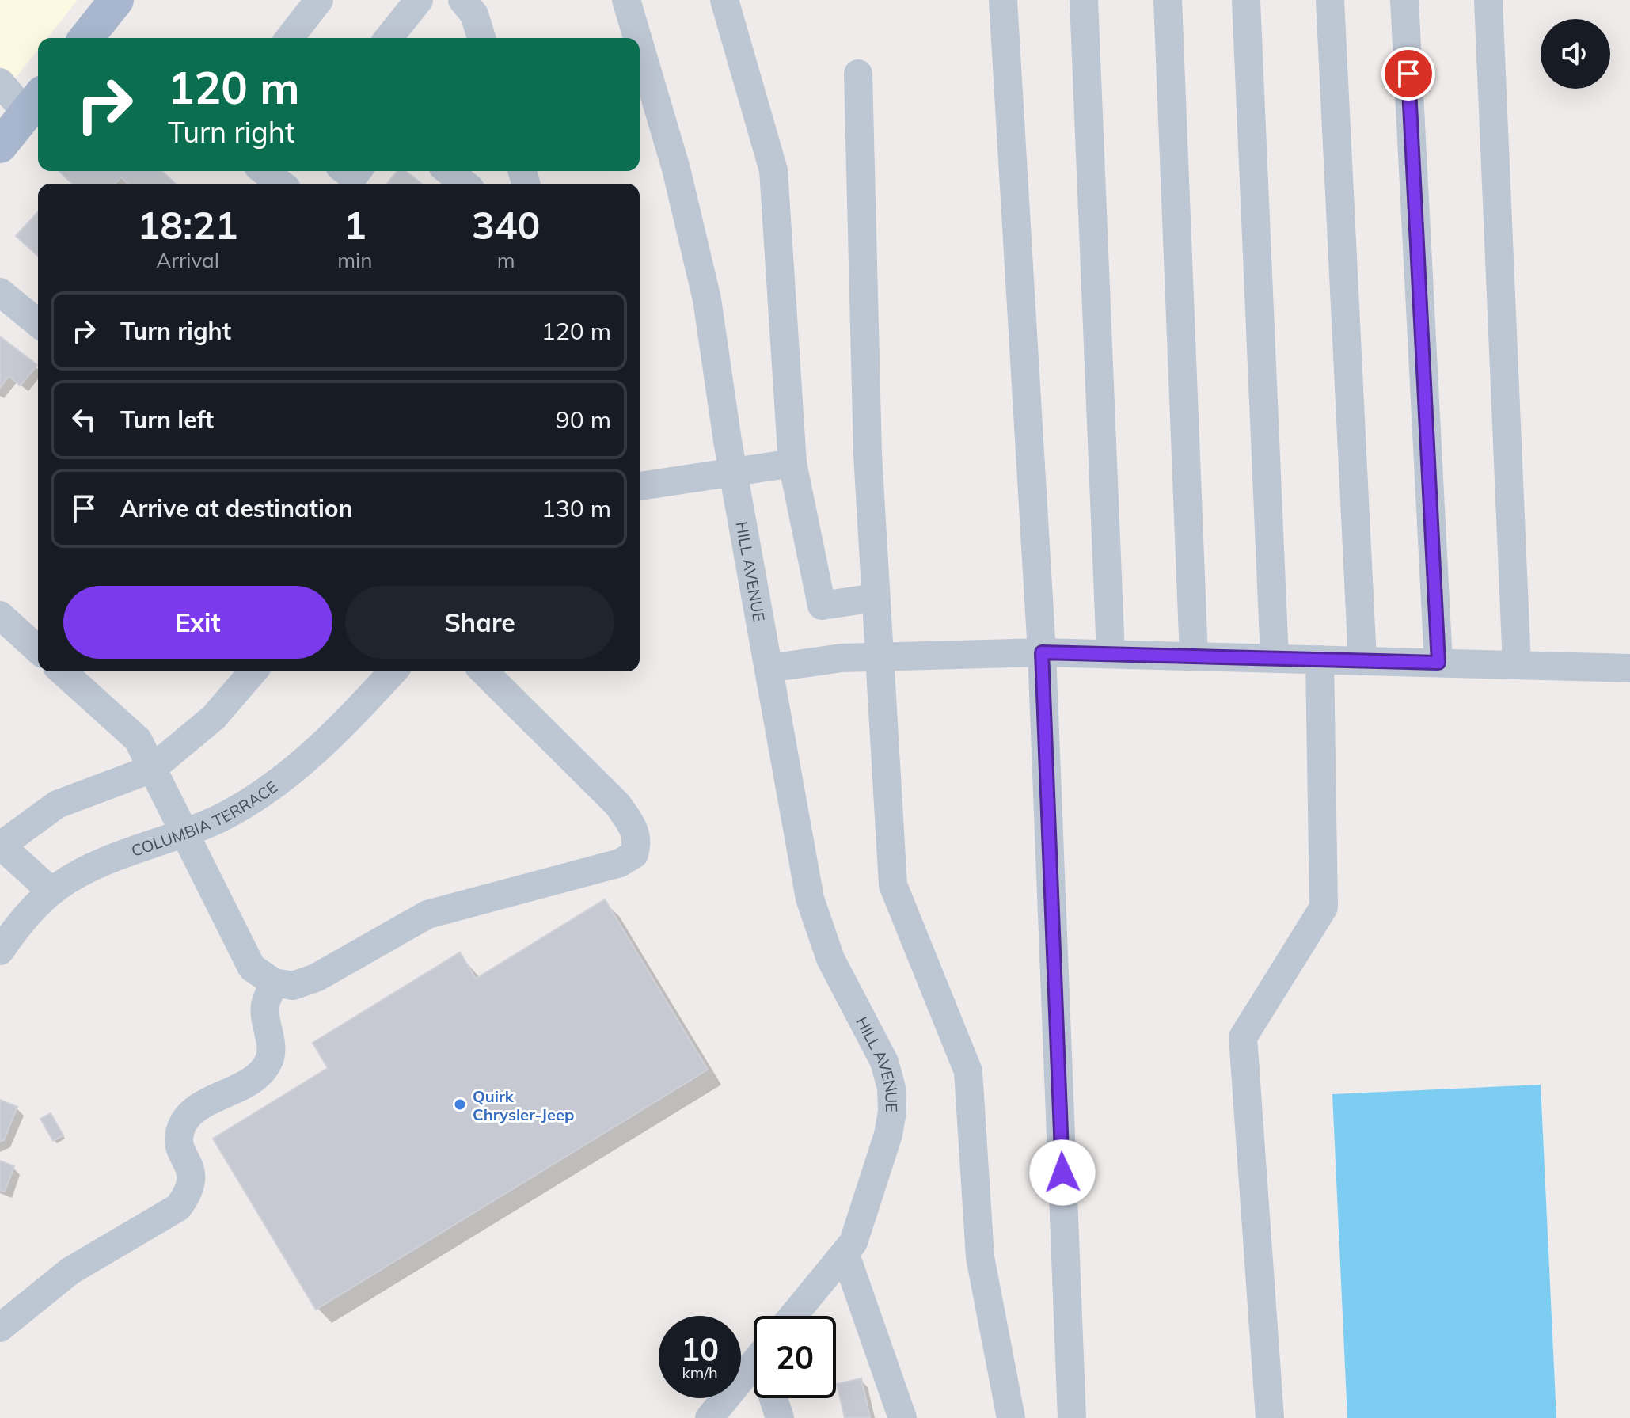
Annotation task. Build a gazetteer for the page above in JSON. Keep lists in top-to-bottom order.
{
  "streets": {
    "street": ["HILL AVENUE", "COLUMBIA TERRACE"]
  },
  "places": ["Quirk Chrysler-Jeep"],
  "page": {
    "turn": ["120 m", "Turn right"],
    "eta": [
      "18:21",
      "Arrival",
      "1",
      "min",
      "340",
      "m"
    ],
    "list": [
      {
        "name": "Turn right",
        "value": "120 m"
      },
      {
        "name": "Turn left",
        "value": "90 m"
      },
      {
        "name": "Arrive at destination",
        "value": "130 m"
      }
    ],
    "buttons": ["Exit", "Share"],
    "speed": "10 km/h",
    "limit": "20"
  }
}
